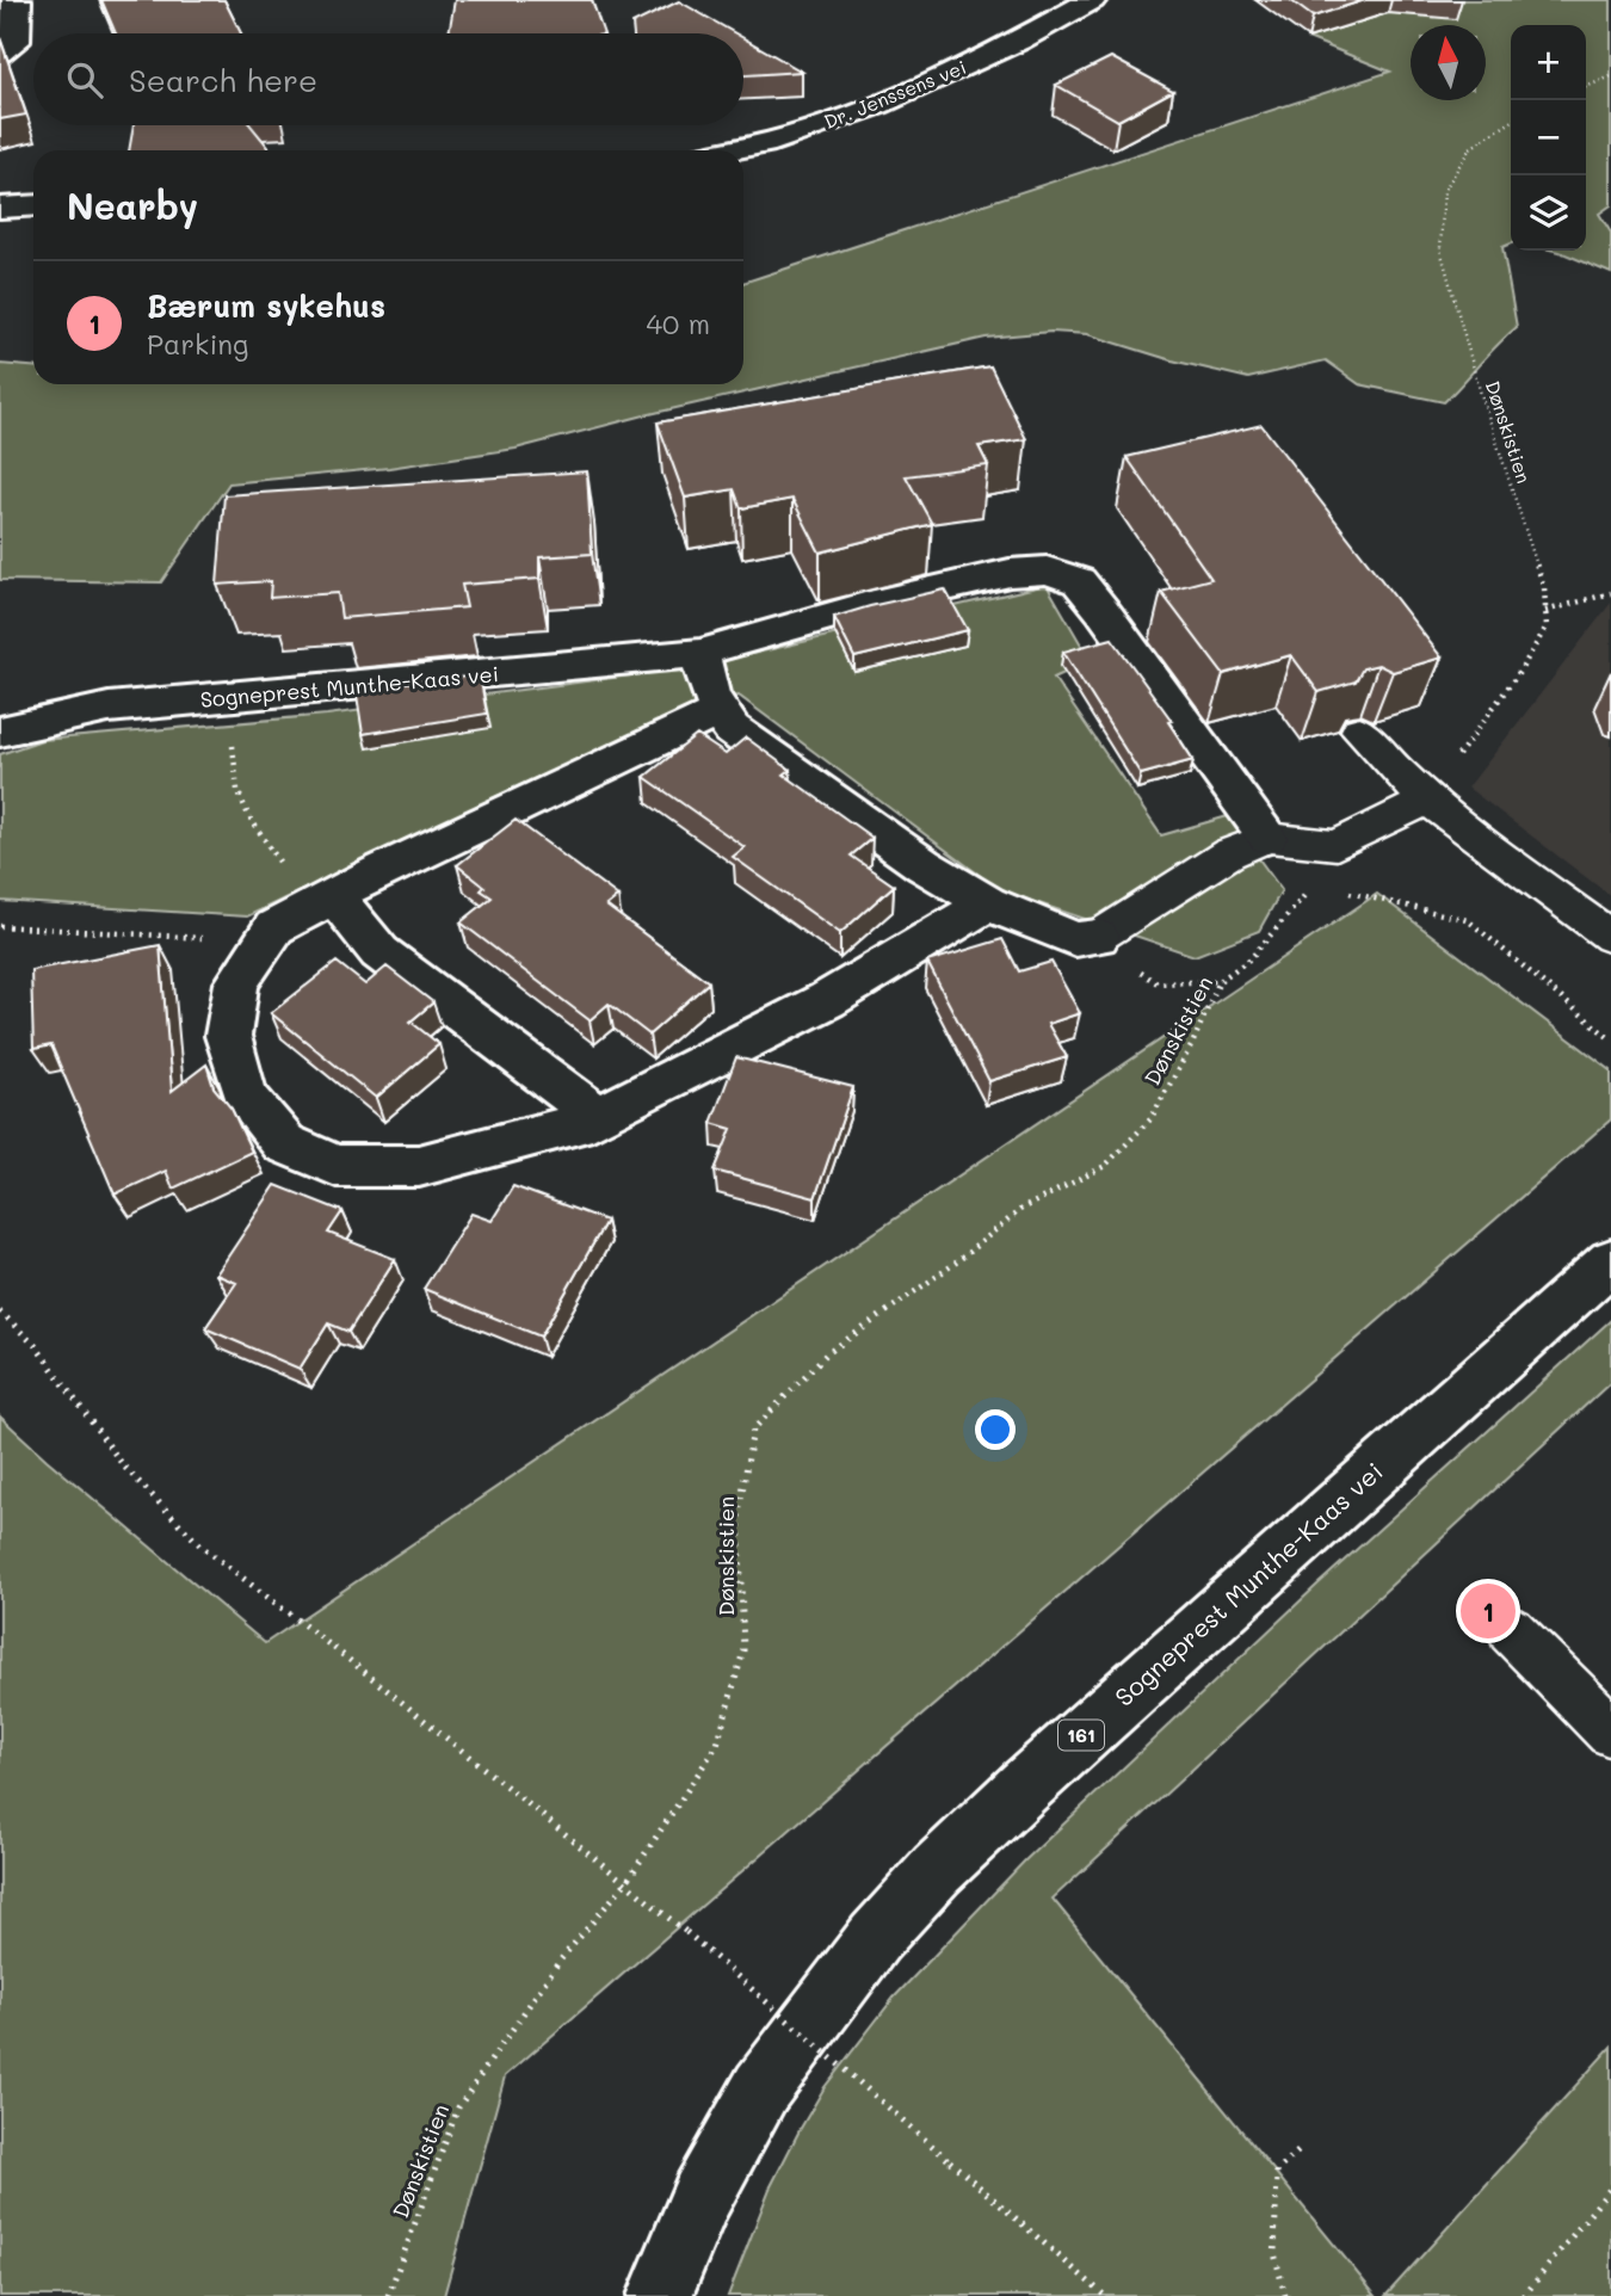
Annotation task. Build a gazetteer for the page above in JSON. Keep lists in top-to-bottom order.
{
  "streets": {
    "street": ["Dr. Jenssens vei", "Sogneprest Munthe-Kaas vei", "161"],
    "path": ["Dønskistien"]
  },
  "north": "top",
  "page": {
    "map_buttons": ["+", "−"],
    "search": "Search here",
    "heading": "Nearby",
    "list": [
      {
        "mark": "1",
        "name": "Bærum sykehus",
        "note": "Parking",
        "value": "40 m"
      }
    ],
    "pins": "1"
  }
}
